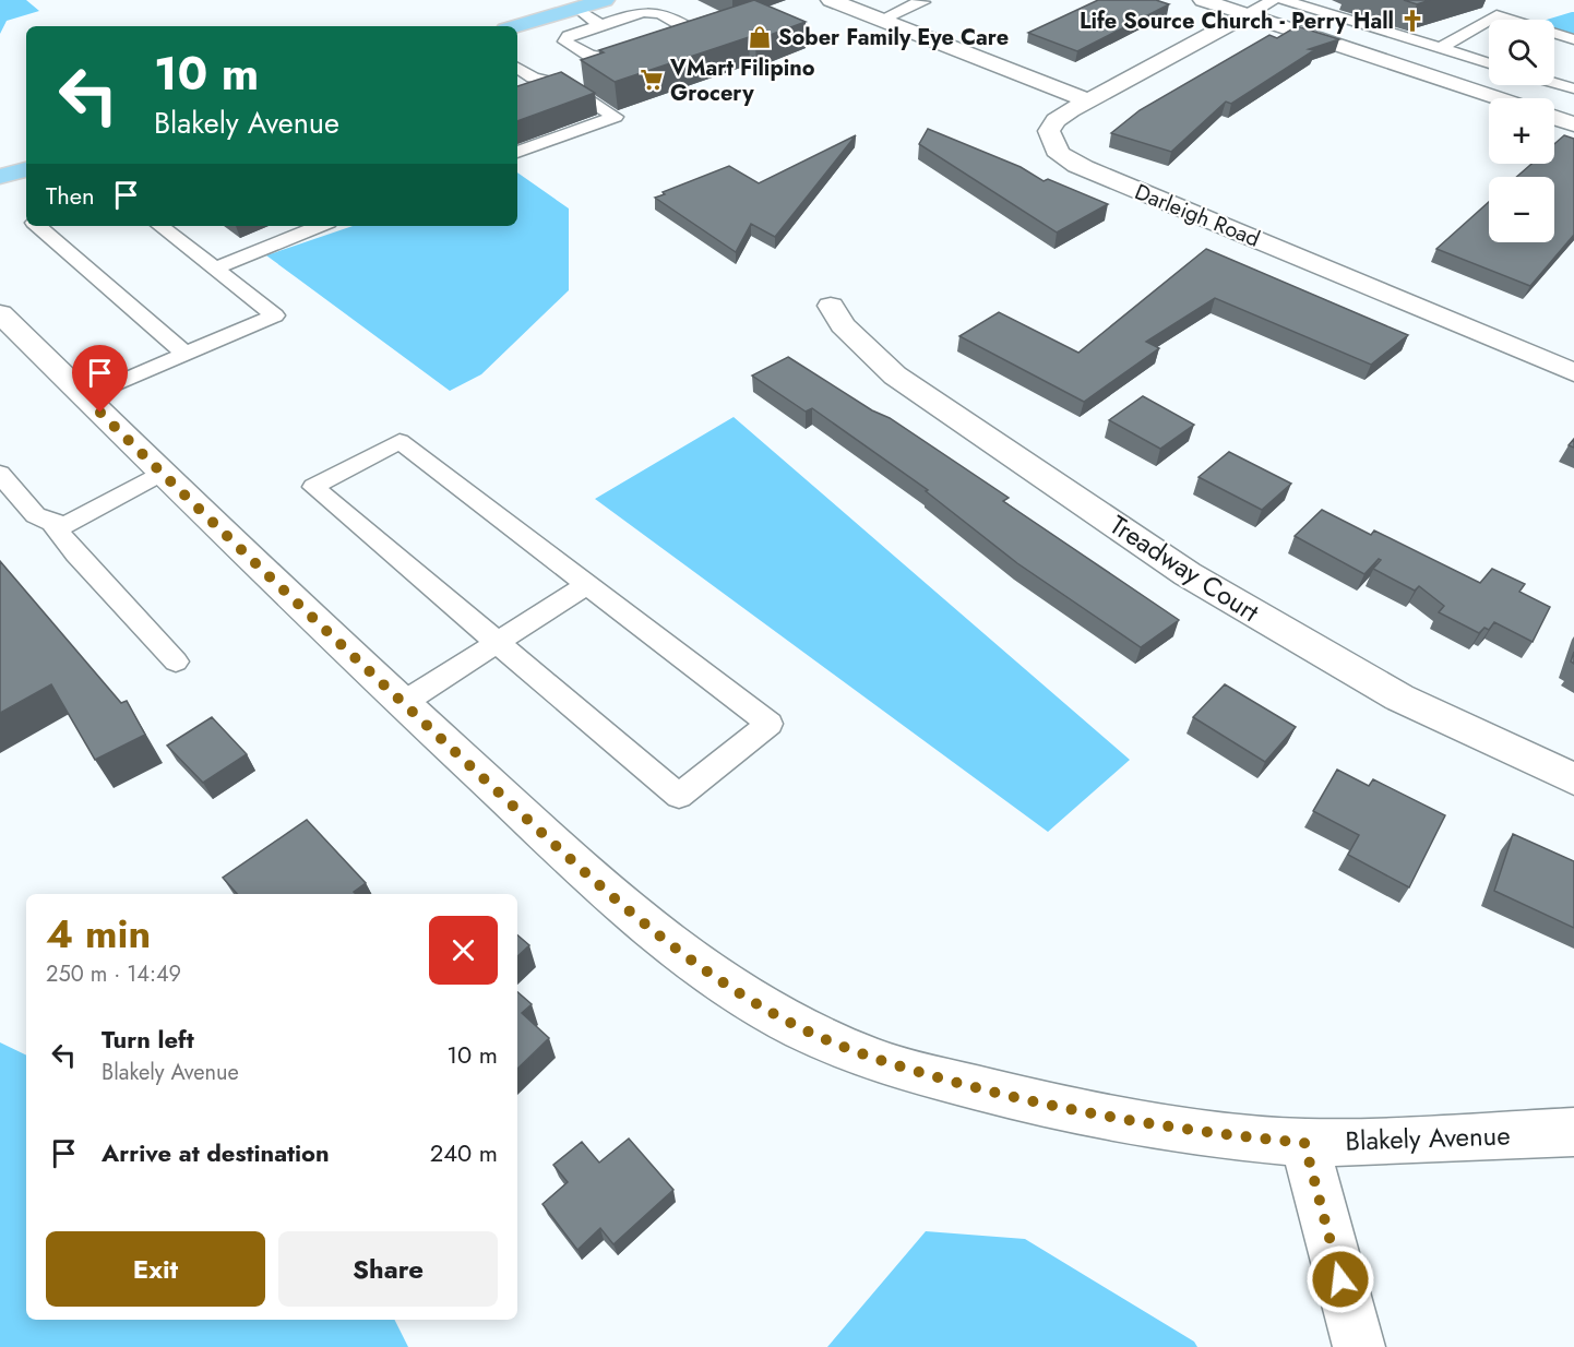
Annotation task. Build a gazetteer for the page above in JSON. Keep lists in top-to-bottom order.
{
  "streets": {
    "street": ["Darleigh Road", "Treadway Court", "Blakely Avenue"]
  },
  "places": {
    "church": ["Life Source Church - Perry Hall"],
    "shop": ["Sober Family Eye Care"],
    "supermarket": ["VMart Filipino Grocery"]
  },
  "page": {
    "map_buttons": ["+", "−"],
    "turn": ["10 m", "Blakely Avenue"],
    "then": "Then",
    "heading": ["4 min", "250 m · 14:49"],
    "list": [
      {
        "name": "Turn left",
        "note": "Blakely Avenue",
        "value": "10 m"
      },
      {
        "name": "Arrive at destination",
        "value": "240 m"
      }
    ],
    "buttons": ["Exit", "Share"]
  }
}
